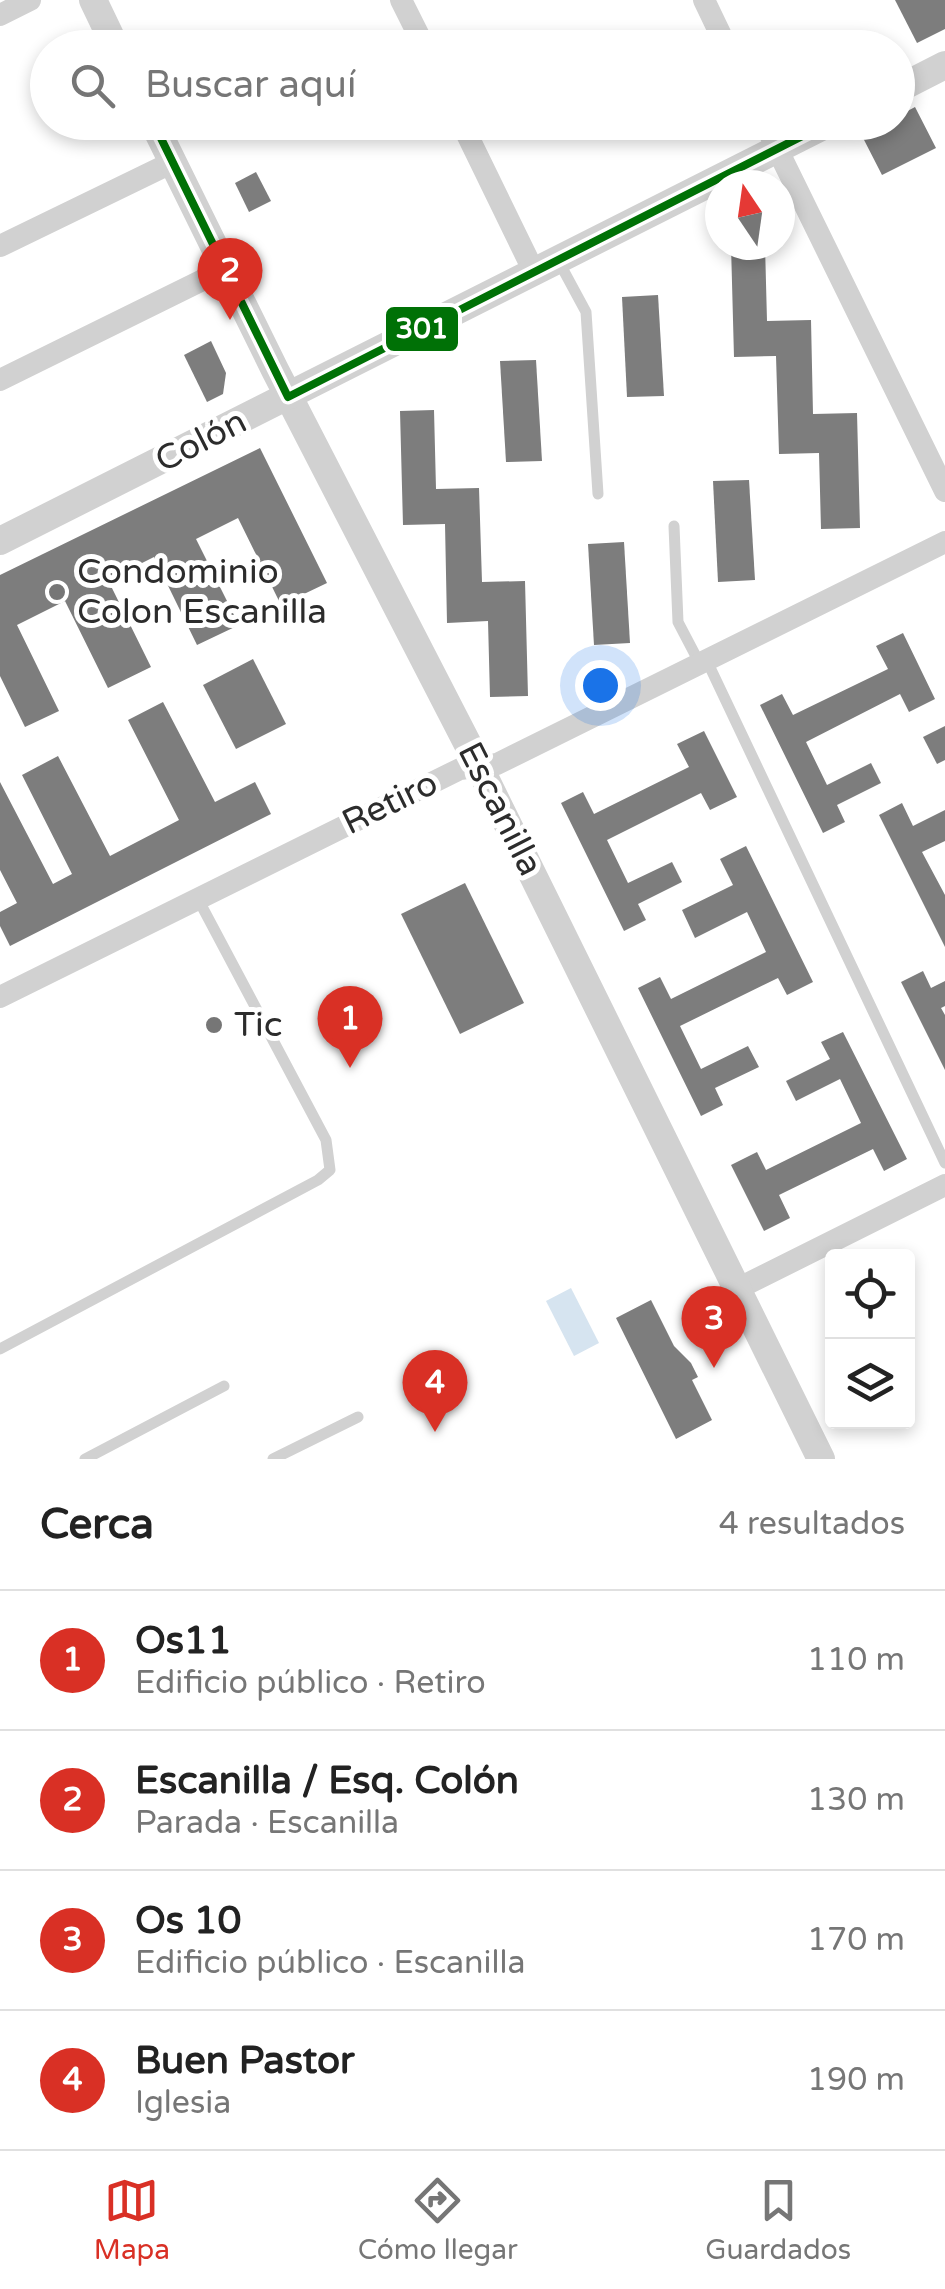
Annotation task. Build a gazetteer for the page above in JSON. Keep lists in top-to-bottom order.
{
  "streets": {
    "street": ["Colón", "Retiro", "Escanilla"]
  },
  "crossings": [
    ["Colón", "Escanilla"],
    ["Retiro", "Escanilla"]
  ],
  "places": ["Condominio Colon Escanilla", "Tic"],
  "lines": ["transit line 301"],
  "north": "top",
  "page": {
    "search": "Buscar aquí",
    "pins": [
      "2",
      "1",
      "3",
      "4"
    ],
    "heading": ["Cerca", "4 resultados"],
    "list": [
      {
        "mark": "1",
        "name": "Os11",
        "note": "Edificio público · Retiro",
        "value": "110 m"
      },
      {
        "mark": "2",
        "name": "Escanilla / Esq. Colón",
        "note": "Parada · Escanilla",
        "value": "130 m"
      },
      {
        "mark": "3",
        "name": "Os 10",
        "note": "Edificio público · Escanilla",
        "value": "170 m"
      },
      {
        "mark": "4",
        "name": "Buen Pastor",
        "note": "Iglesia",
        "value": "190 m"
      }
    ],
    "nav": ["Mapa", "Cómo llegar", "Guardados"]
  }
}
